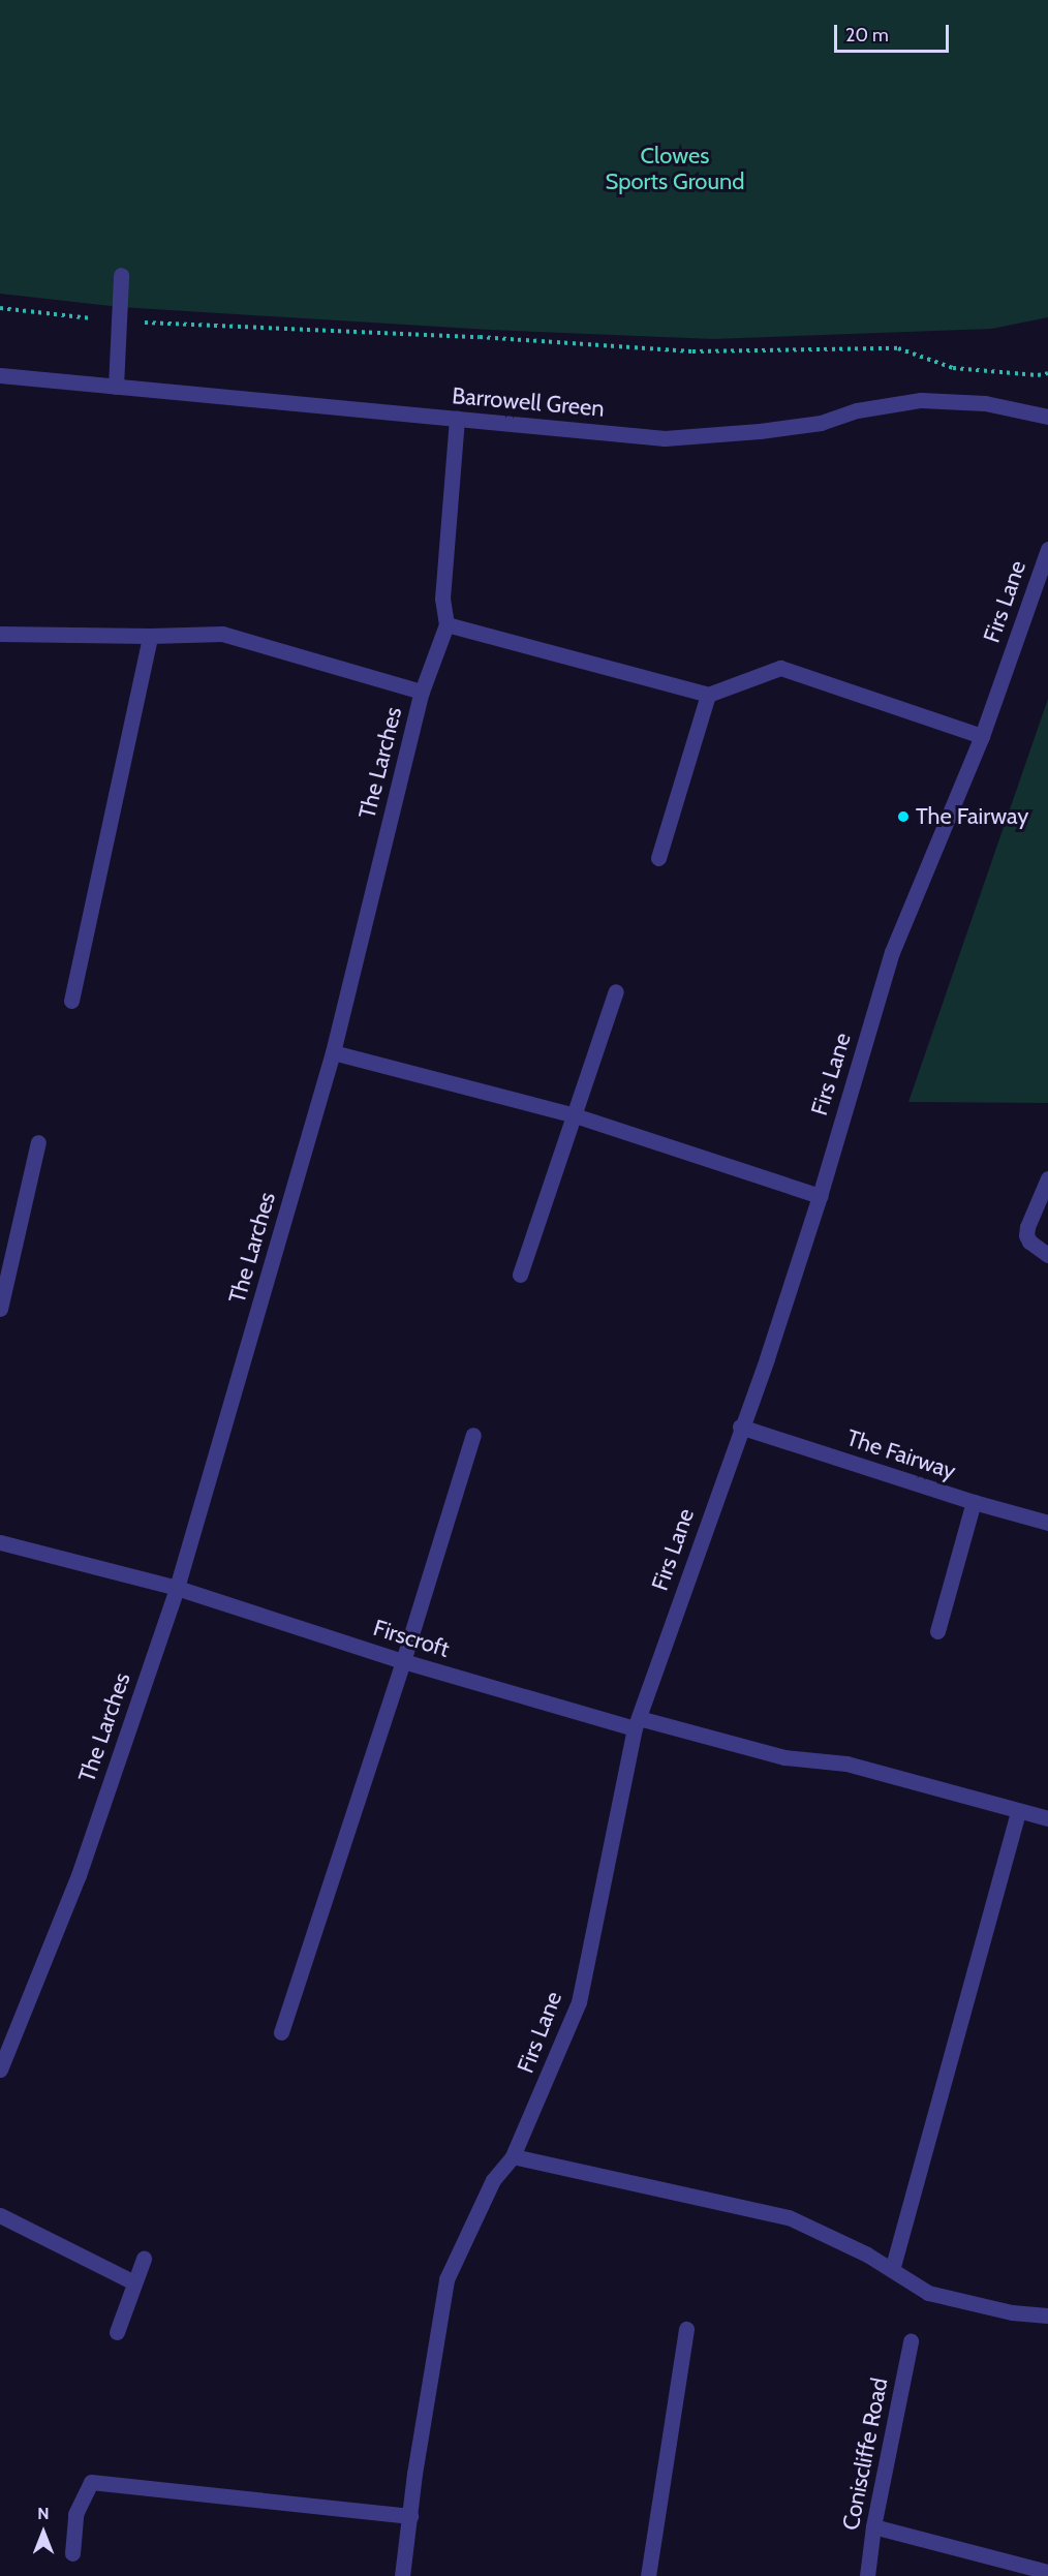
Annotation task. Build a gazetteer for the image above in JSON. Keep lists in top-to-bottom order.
{
  "streets": {
    "street": [
      "Barrowell Green",
      "Firs Lane",
      "The Larches",
      "The Fairway",
      "Firscroft",
      "Coniscliffe Road"
    ]
  },
  "crossings": [
    ["Barrowell Green", "The Larches"],
    ["Firs Lane", "The Fairway"],
    ["Firs Lane", "Firscroft"],
    ["The Larches", "Firscroft"]
  ],
  "parks": ["Clowes Sports Ground"],
  "places": ["The Fairway"],
  "scale_bar": "20 m",
  "north": "top"
}
